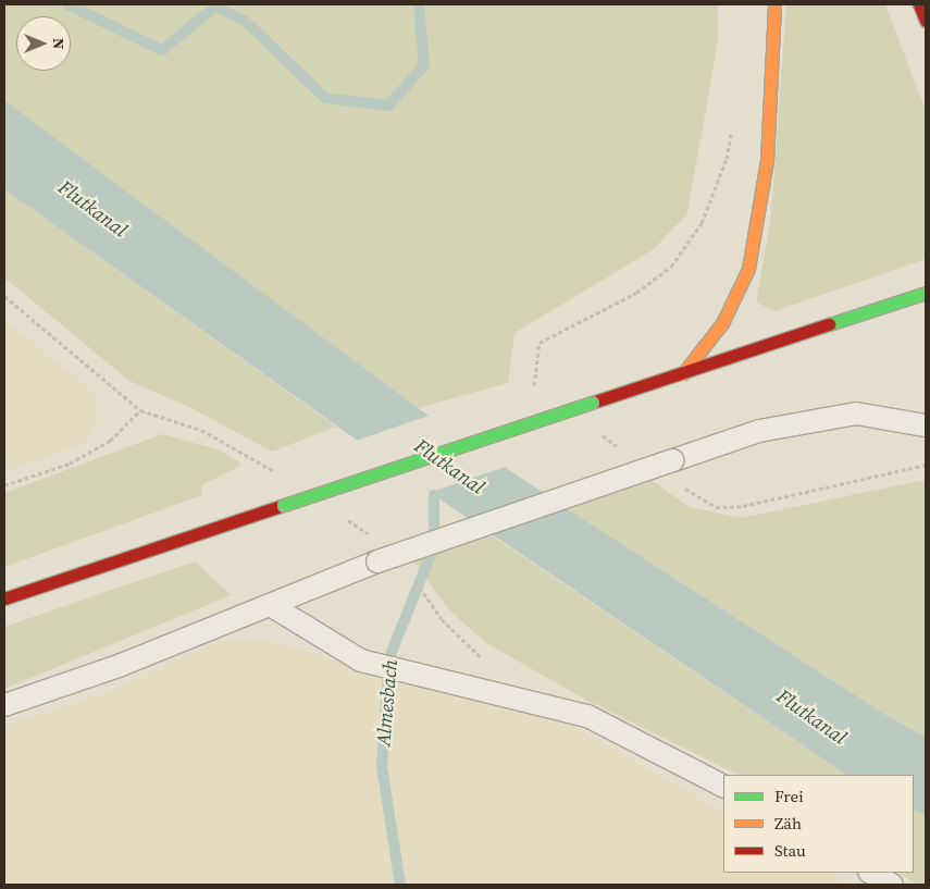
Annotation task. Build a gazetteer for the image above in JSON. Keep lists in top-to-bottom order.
{
  "water": ["Flutkanal", "Almesbach"],
  "legend": ["Frei", "Zäh", "Stau"],
  "north": "right"
}
